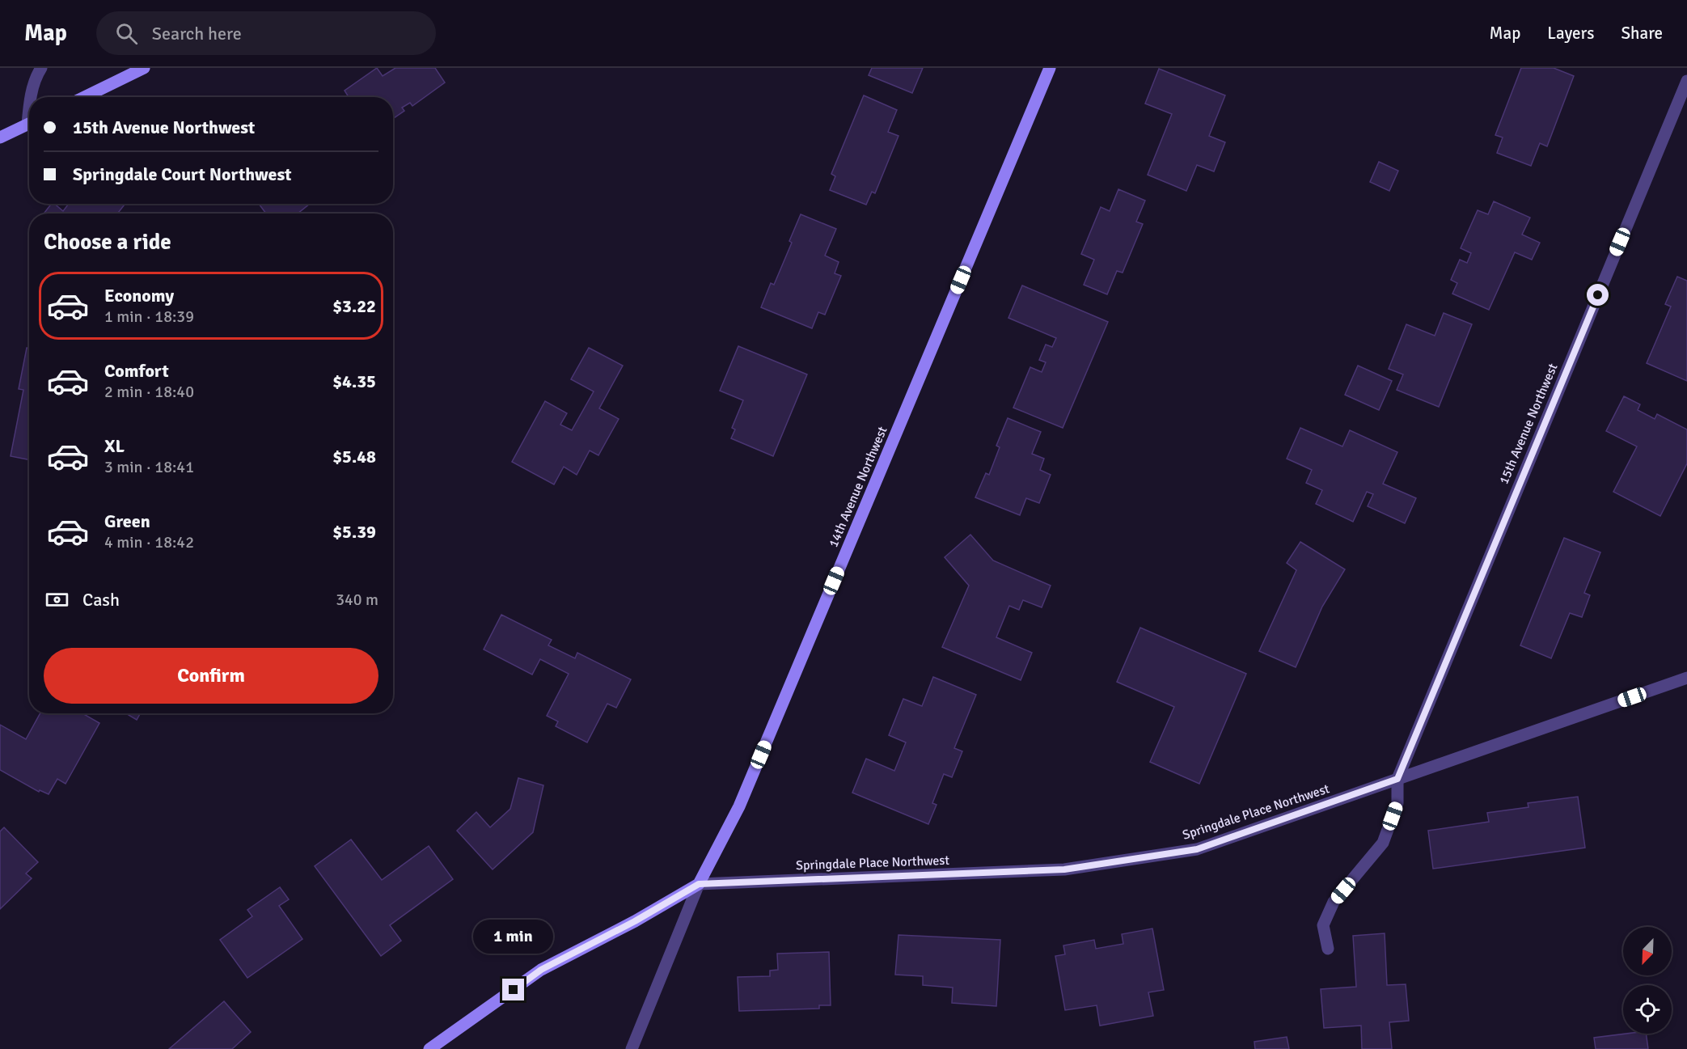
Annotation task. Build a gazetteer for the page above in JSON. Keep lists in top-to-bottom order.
{
  "streets": {
    "street": ["15th Avenue Northwest", "14th Avenue Northwest", "Springdale Place Northwest"]
  },
  "crossings": [
    ["15th Avenue Northwest", "Springdale Place Northwest"],
    ["14th Avenue Northwest", "Springdale Place Northwest"]
  ],
  "north": "bottom left",
  "page": {
    "header": "Map",
    "search": "Search here",
    "nav": ["Map", "Layers", "Share"],
    "banner": ["15th Avenue Northwest", "Springdale Court Northwest"],
    "heading": "Choose a ride",
    "list": [
      {
        "name": "Economy",
        "note": "1 min · 18:39",
        "value": "$3.22"
      },
      {
        "name": "Comfort",
        "note": "2 min · 18:40",
        "value": "$4.35"
      },
      {
        "name": "XL",
        "note": "3 min · 18:41",
        "value": "$5.48"
      },
      {
        "name": "Green",
        "note": "4 min · 18:42",
        "value": "$5.39"
      }
    ],
    "pay": ["Cash", "340 m"],
    "buttons": "Confirm",
    "bubble": "1 min"
  }
}
